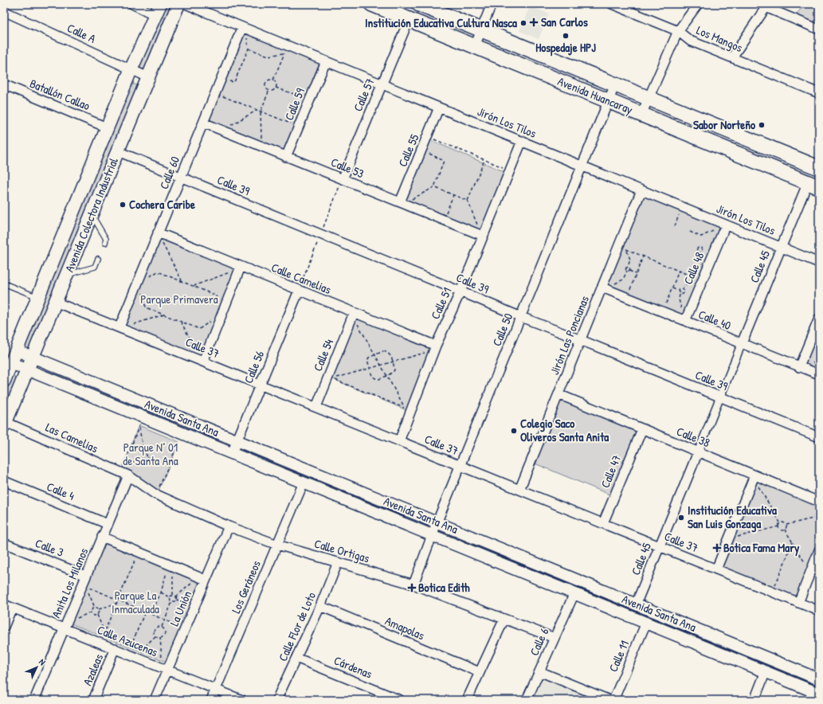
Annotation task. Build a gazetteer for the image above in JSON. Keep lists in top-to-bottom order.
{
  "streets": {
    "main road": ["Avenida Huancaray", "Avenida Colectora Industrial"],
    "street": [
      "Calle A",
      "Los Mangos",
      "Batallón Callao",
      "Calle 57",
      "Calle 59",
      "Jirón Los Tilos",
      "Calle 55",
      "Calle 53",
      "Calle 60",
      "Calle 39",
      "Calle 45",
      "Calle 48",
      "Calle Camelias",
      "Calle 51",
      "Calle 40",
      "Calle 50",
      "Jirón Las Poncianas",
      "Calle 37",
      "Calle 54",
      "Calle 56",
      "Avenida Santa Ana",
      "Calle 38",
      "Las Camelias",
      "Calle 47",
      "Calle 4",
      "Calle 3",
      "Calle Ortigas",
      "Anita Los Milanos",
      "Los Geráneos",
      "La Unión",
      "Calle Flor de Loto",
      "Amapolas",
      "Calle Azucenas",
      "Calle 6",
      "Calle 11",
      "Cárdenas",
      "Azaleas"
    ]
  },
  "crossings": [
    ["Calle A", "Avenida Colectora Industrial"],
    ["Batallón Callao", "Avenida Colectora Industrial"],
    ["Calle 57", "Avenida Huancaray"],
    ["Calle 57", "Jirón Los Tilos"],
    ["Calle 57", "Calle 53"],
    ["Avenida Huancaray", "Calle 45"],
    ["Avenida Huancaray", "Calle 50"],
    ["Calle 59", "Jirón Los Tilos"],
    ["Calle 59", "Calle 53"],
    ["Jirón Los Tilos", "Calle 55"],
    ["Jirón Los Tilos", "Calle 60"],
    ["Jirón Los Tilos", "Calle 45"],
    ["Jirón Los Tilos", "Calle 48"],
    ["Jirón Los Tilos", "Calle 51"],
    ["Jirón Los Tilos", "Calle 50"],
    ["Jirón Los Tilos", "Jirón Las Poncianas"],
    ["Calle 55", "Calle 53"],
    ["Calle 53", "Calle 60"],
    ["Calle 53", "Calle 51"],
    ["Calle 60", "Calle 39"],
    ["Calle 60", "Calle Camelias"],
    ["Calle 60", "Calle 37"],
    ["Calle 39", "Avenida Colectora Industrial"],
    ["Calle 39", "Calle 51"],
    ["Calle 39", "Calle 50"],
    ["Calle 39", "Jirón Las Poncianas"],
    ["Avenida Colectora Industrial", "Calle 37"],
    ["Avenida Colectora Industrial", "Avenida Santa Ana"],
    ["Avenida Colectora Industrial", "Las Camelias"],
    ["Calle 45", "Calle 40"],
    ["Calle 45", "Calle 37"],
    ["Calle 45", "Avenida Santa Ana"],
    ["Calle 45", "Calle 38"],
    ["Calle 48", "Calle 40"],
    ["Calle Camelias", "Calle 51"],
    ["Calle Camelias", "Calle 54"],
    ["Calle Camelias", "Calle 56"],
    ["Calle 51", "Calle 37"],
    ["Calle 40", "Jirón Las Poncianas"],
    ["Calle 50", "Calle 37"],
    ["Calle 50", "Avenida Santa Ana"],
    ["Calle 50", "Calle Ortigas"],
    ["Jirón Las Poncianas", "Calle 37"],
    ["Jirón Las Poncianas", "Calle 38"],
    ["Calle 37", "Calle 54"],
    ["Calle 37", "Calle 56"],
    ["Calle 37", "Calle 47"],
    ["Calle 56", "Avenida Santa Ana"],
    ["Avenida Santa Ana", "Los Geráneos"],
    ["Avenida Santa Ana", "Calle 6"],
    ["Avenida Santa Ana", "Calle 11"],
    ["Calle 38", "Calle 47"],
    ["Las Camelias", "Calle Ortigas"],
    ["Las Camelias", "Anita Los Milanos"],
    ["Calle 4", "Anita Los Milanos"],
    ["Calle 3", "Anita Los Milanos"],
    ["Calle Ortigas", "Anita Los Milanos"],
    ["Calle Ortigas", "Los Geráneos"],
    ["Calle Ortigas", "La Unión"],
    ["Calle Ortigas", "Calle Flor de Loto"],
    ["Calle Ortigas", "Calle 6"],
    ["Anita Los Milanos", "Calle Azucenas"],
    ["Los Geráneos", "Calle Azucenas"],
    ["La Unión", "Calle Azucenas"],
    ["Calle Flor de Loto", "Amapolas"],
    ["Calle Flor de Loto", "Cárdenas"],
    ["Calle Azucenas", "Azaleas"]
  ],
  "parks": ["Parque Primavera", "Parque N° 01 de Santa Ana", "Parque La Inmaculada"],
  "places": {
    "health": ["San Carlos", "Botica Fama Mary", "Botica Edith"],
    "other": [
      "Institución Educativa Cultura Nasca",
      "Hospedaje HPJ",
      "Sabor Norteño",
      "Cochera Caribe",
      "Colegio Saco Oliveros Santa Anita",
      "Institución Educativa San Luis Gonzaga"
    ]
  },
  "north": "top right"
}
